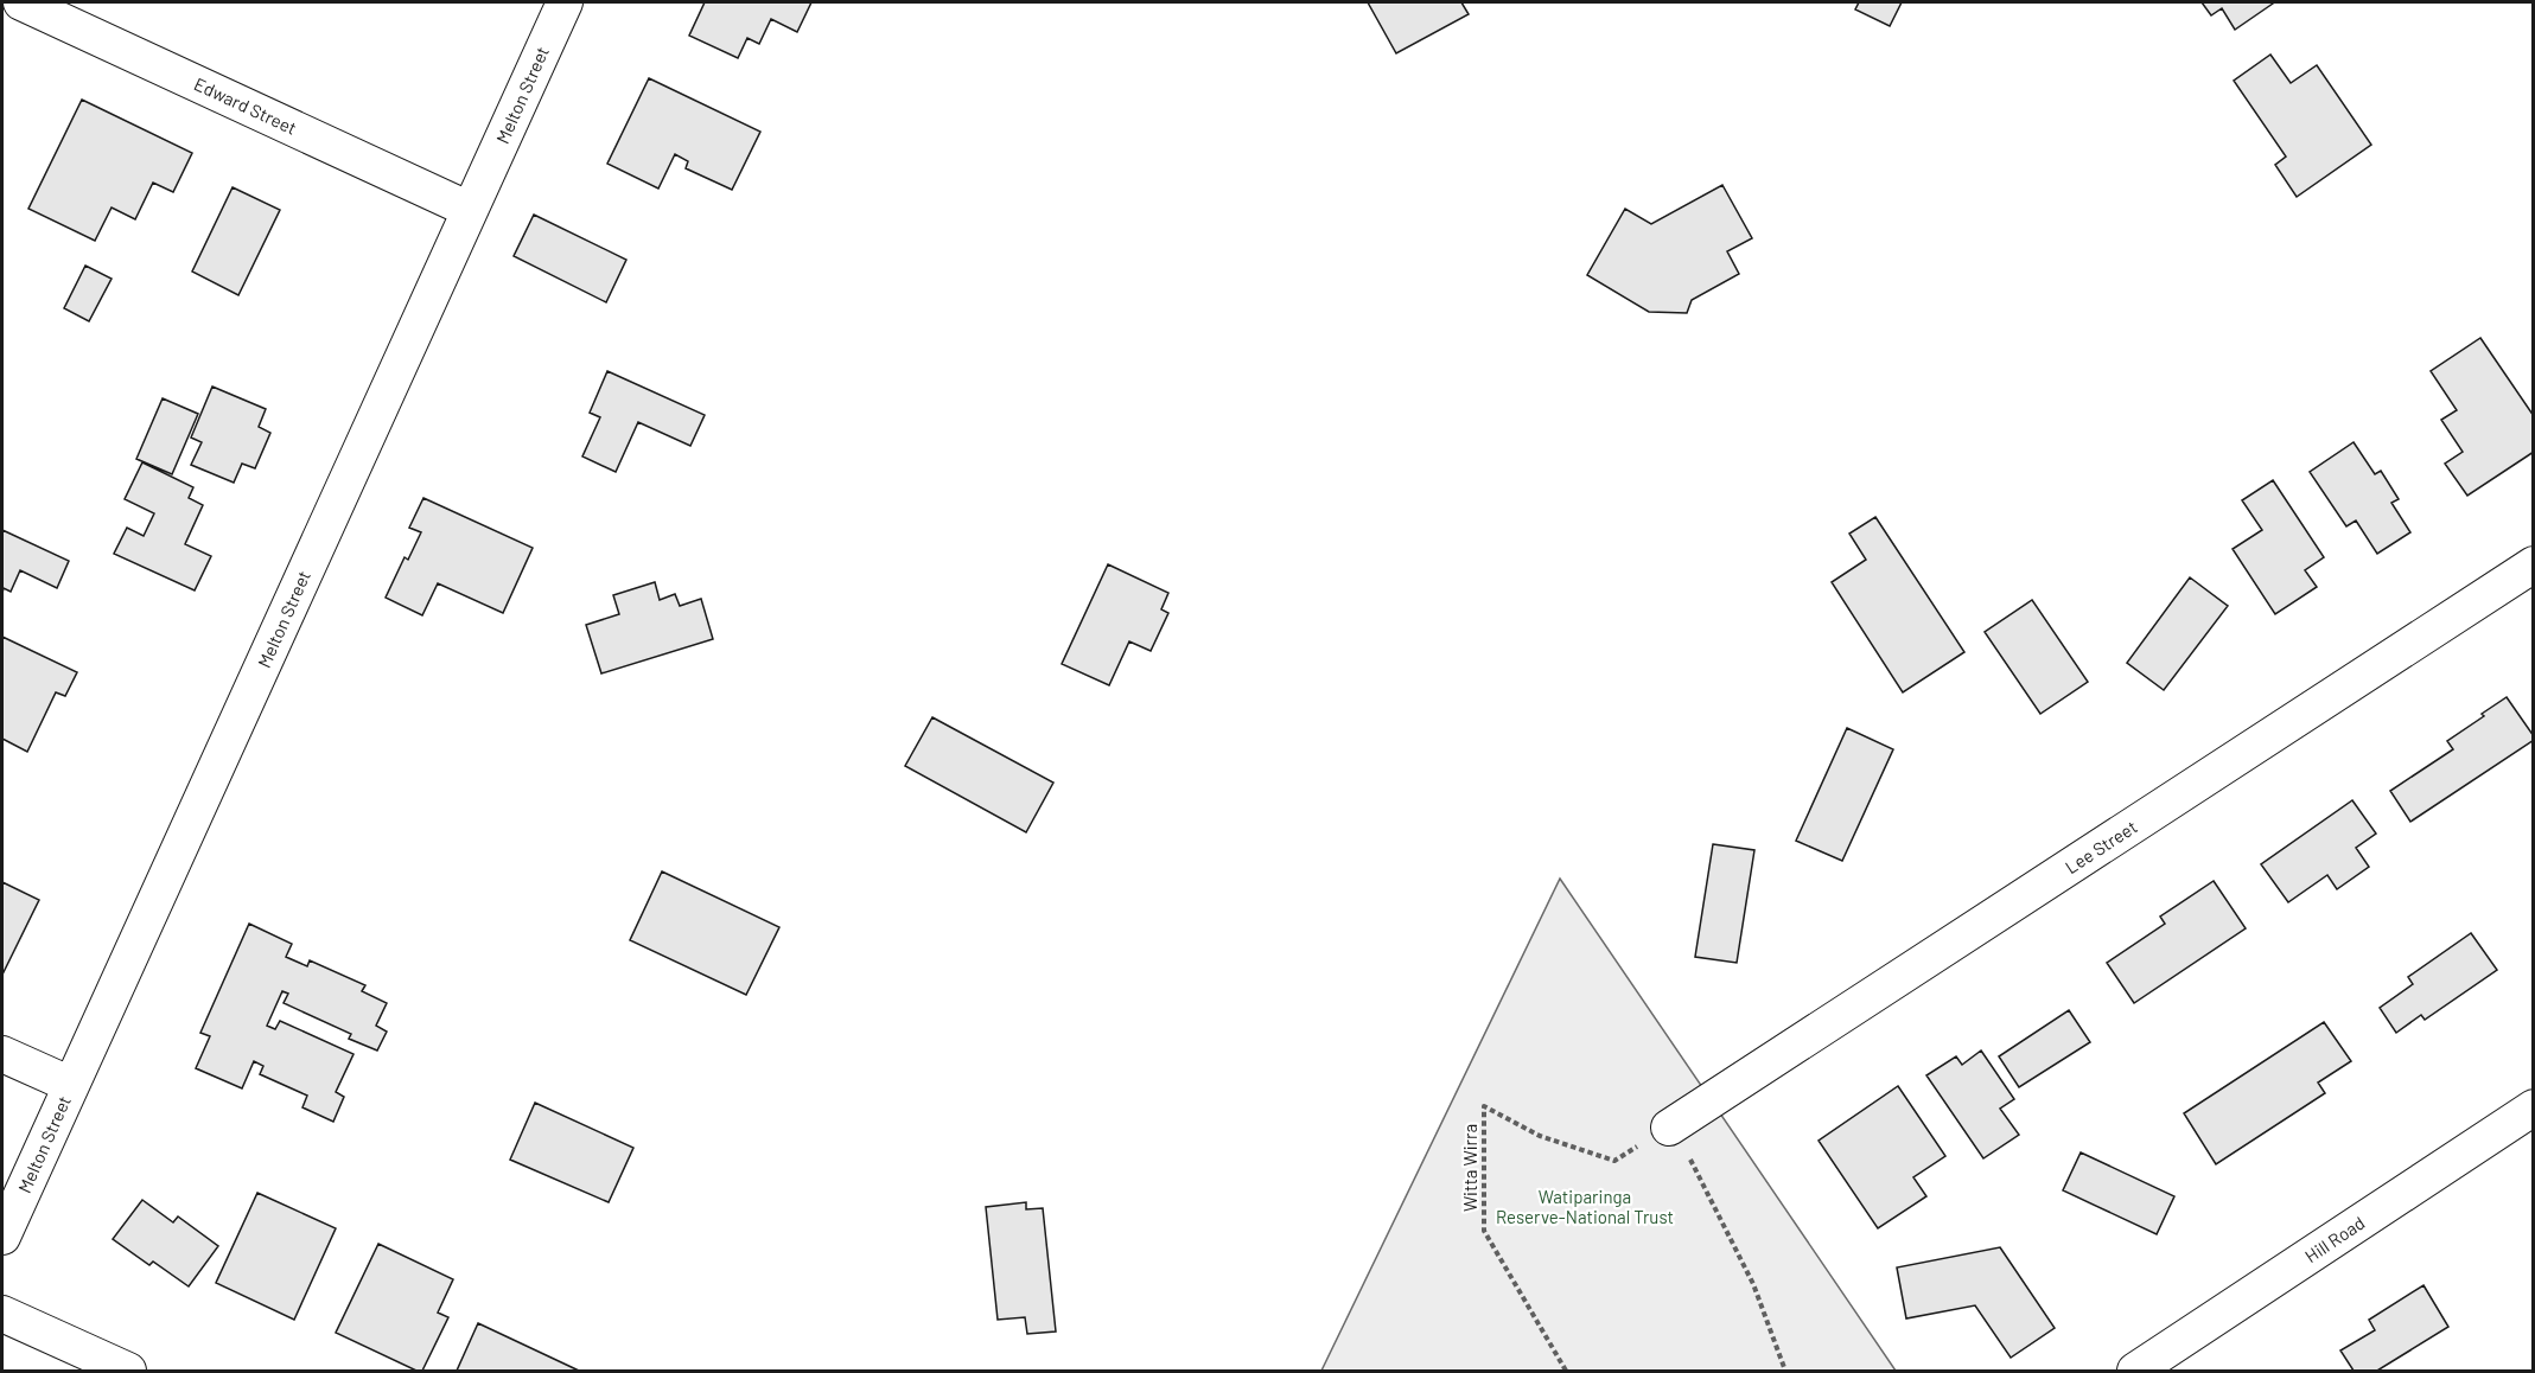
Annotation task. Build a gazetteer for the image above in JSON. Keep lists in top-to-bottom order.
{
  "streets": {
    "street": [
      "Melton Street",
      "Edward Street",
      "Lee Street",
      "Hill Road"
    ],
    "path": ["Witta Wirra"]
  },
  "crossings": [
    ["Melton Street", "Edward Street"],
    ["Lee Street", "Witta Wirra"]
  ],
  "parks": ["Watiparinga Reserve-National Trust"]
}
